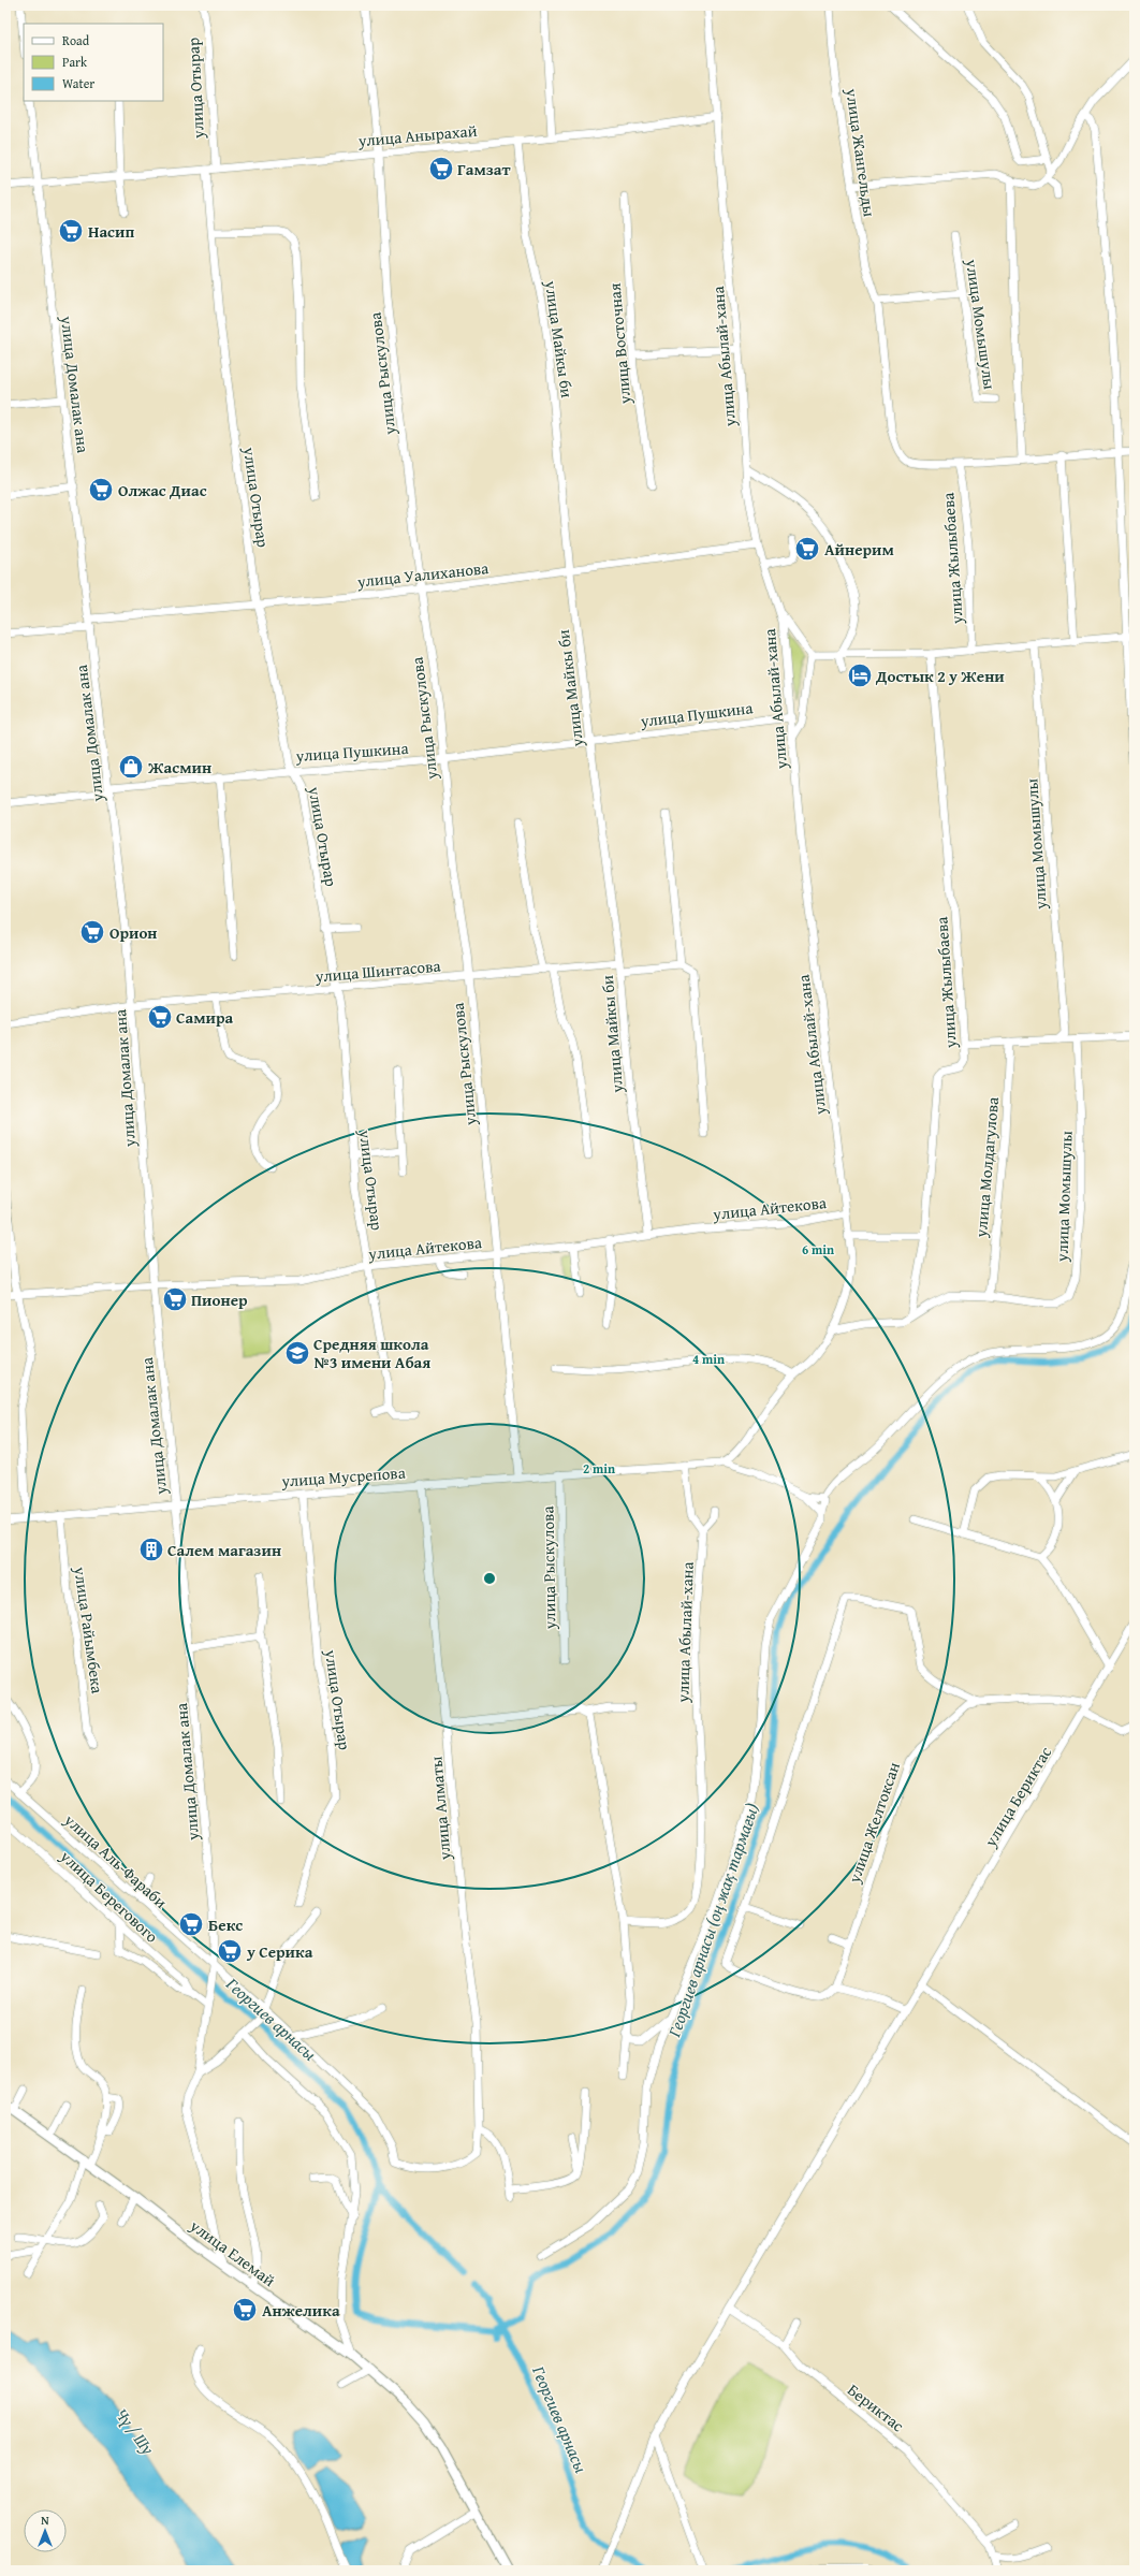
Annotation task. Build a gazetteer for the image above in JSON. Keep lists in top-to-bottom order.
{
  "streets": {
    "street": [
      "улица Отырар",
      "улица Анырахай",
      "улица Жангельды",
      "улица Момышулы",
      "улица Майкы би",
      "улица Восточная",
      "улица Абылай-хана",
      "улица Рыскулова",
      "улица Домалак ана",
      "улица Жылыбаева",
      "улица Уалиханова",
      "улица Пушкина",
      "улица Шинтасова",
      "улица Молдагулова",
      "улица Айтекова",
      "улица Мусрепова",
      "улица Райымбека",
      "улица Бериктас",
      "улица Алматы",
      "улица Желтоксан",
      "улица Аль-Фараби",
      "улица Берегового",
      "улица Елемай",
      "Бериктас"
    ]
  },
  "crossings": [
    ["улица Отырар", "улица Анырахай"],
    ["улица Отырар", "улица Уалиханова"],
    ["улица Отырар", "улица Пушкина"],
    ["улица Отырар", "улица Шинтасова"],
    ["улица Отырар", "улица Айтекова"],
    ["улица Отырар", "улица Мусрепова"],
    ["улица Анырахай", "улица Майкы би"],
    ["улица Анырахай", "улица Абылай-хана"],
    ["улица Анырахай", "улица Рыскулова"],
    ["улица Анырахай", "улица Домалак ана"],
    ["улица Жангельды", "улица Жылыбаева"],
    ["улица Момышулы", "улица Абылай-хана"],
    ["улица Момышулы", "улица Жылыбаева"],
    ["улица Момышулы", "улица Молдагулова"],
    ["улица Майкы би", "улица Уалиханова"],
    ["улица Майкы би", "улица Пушкина"],
    ["улица Майкы би", "улица Шинтасова"],
    ["улица Майкы би", "улица Айтекова"],
    ["улица Абылай-хана", "улица Уалиханова"],
    ["улица Абылай-хана", "улица Пушкина"],
    ["улица Абылай-хана", "улица Айтекова"],
    ["улица Рыскулова", "улица Уалиханова"],
    ["улица Рыскулова", "улица Пушкина"],
    ["улица Рыскулова", "улица Шинтасова"],
    ["улица Рыскулова", "улица Айтекова"],
    ["улица Рыскулова", "улица Мусрепова"],
    ["улица Домалак ана", "улица Уалиханова"],
    ["улица Домалак ана", "улица Пушкина"],
    ["улица Домалак ана", "улица Шинтасова"],
    ["улица Домалак ана", "улица Айтекова"],
    ["улица Домалак ана", "улица Мусрепова"],
    ["улица Домалак ана", "улица Алматы"],
    ["улица Домалак ана", "улица Аль-Фараби"],
    ["улица Домалак ана", "улица Берегового"],
    ["улица Мусрепова", "улица Райымбека"],
    ["улица Мусрепова", "улица Алматы"],
    ["улица Бериктас", "улица Желтоксан"],
    ["улица Бериктас", "Бериктас"],
    ["улица Алматы", "улица Аль-Фараби"]
  ],
  "water": ["Георгиев арнасы (оң жақ тармағы)", "Георгиев арнасы", "Чү / Шу"],
  "places": {
    "supermarket": [
      "Гамзат",
      "Насип",
      "Олжас Диас",
      "Айнерим",
      "Орион",
      "Самира",
      "Пионер",
      "Бекс",
      "у Серика",
      "Анжелика"
    ],
    "hotel": ["Достык 2 у Жени"],
    "shop": ["Жасмин"],
    "school or university": ["Средняя школа №3 имени Абая"],
    "building": ["Салем магазин"]
  },
  "legend": ["Road", "Park", "Water"],
  "north": "top",
  "rings": ["6 min", "4 min", "2 min"]
}
